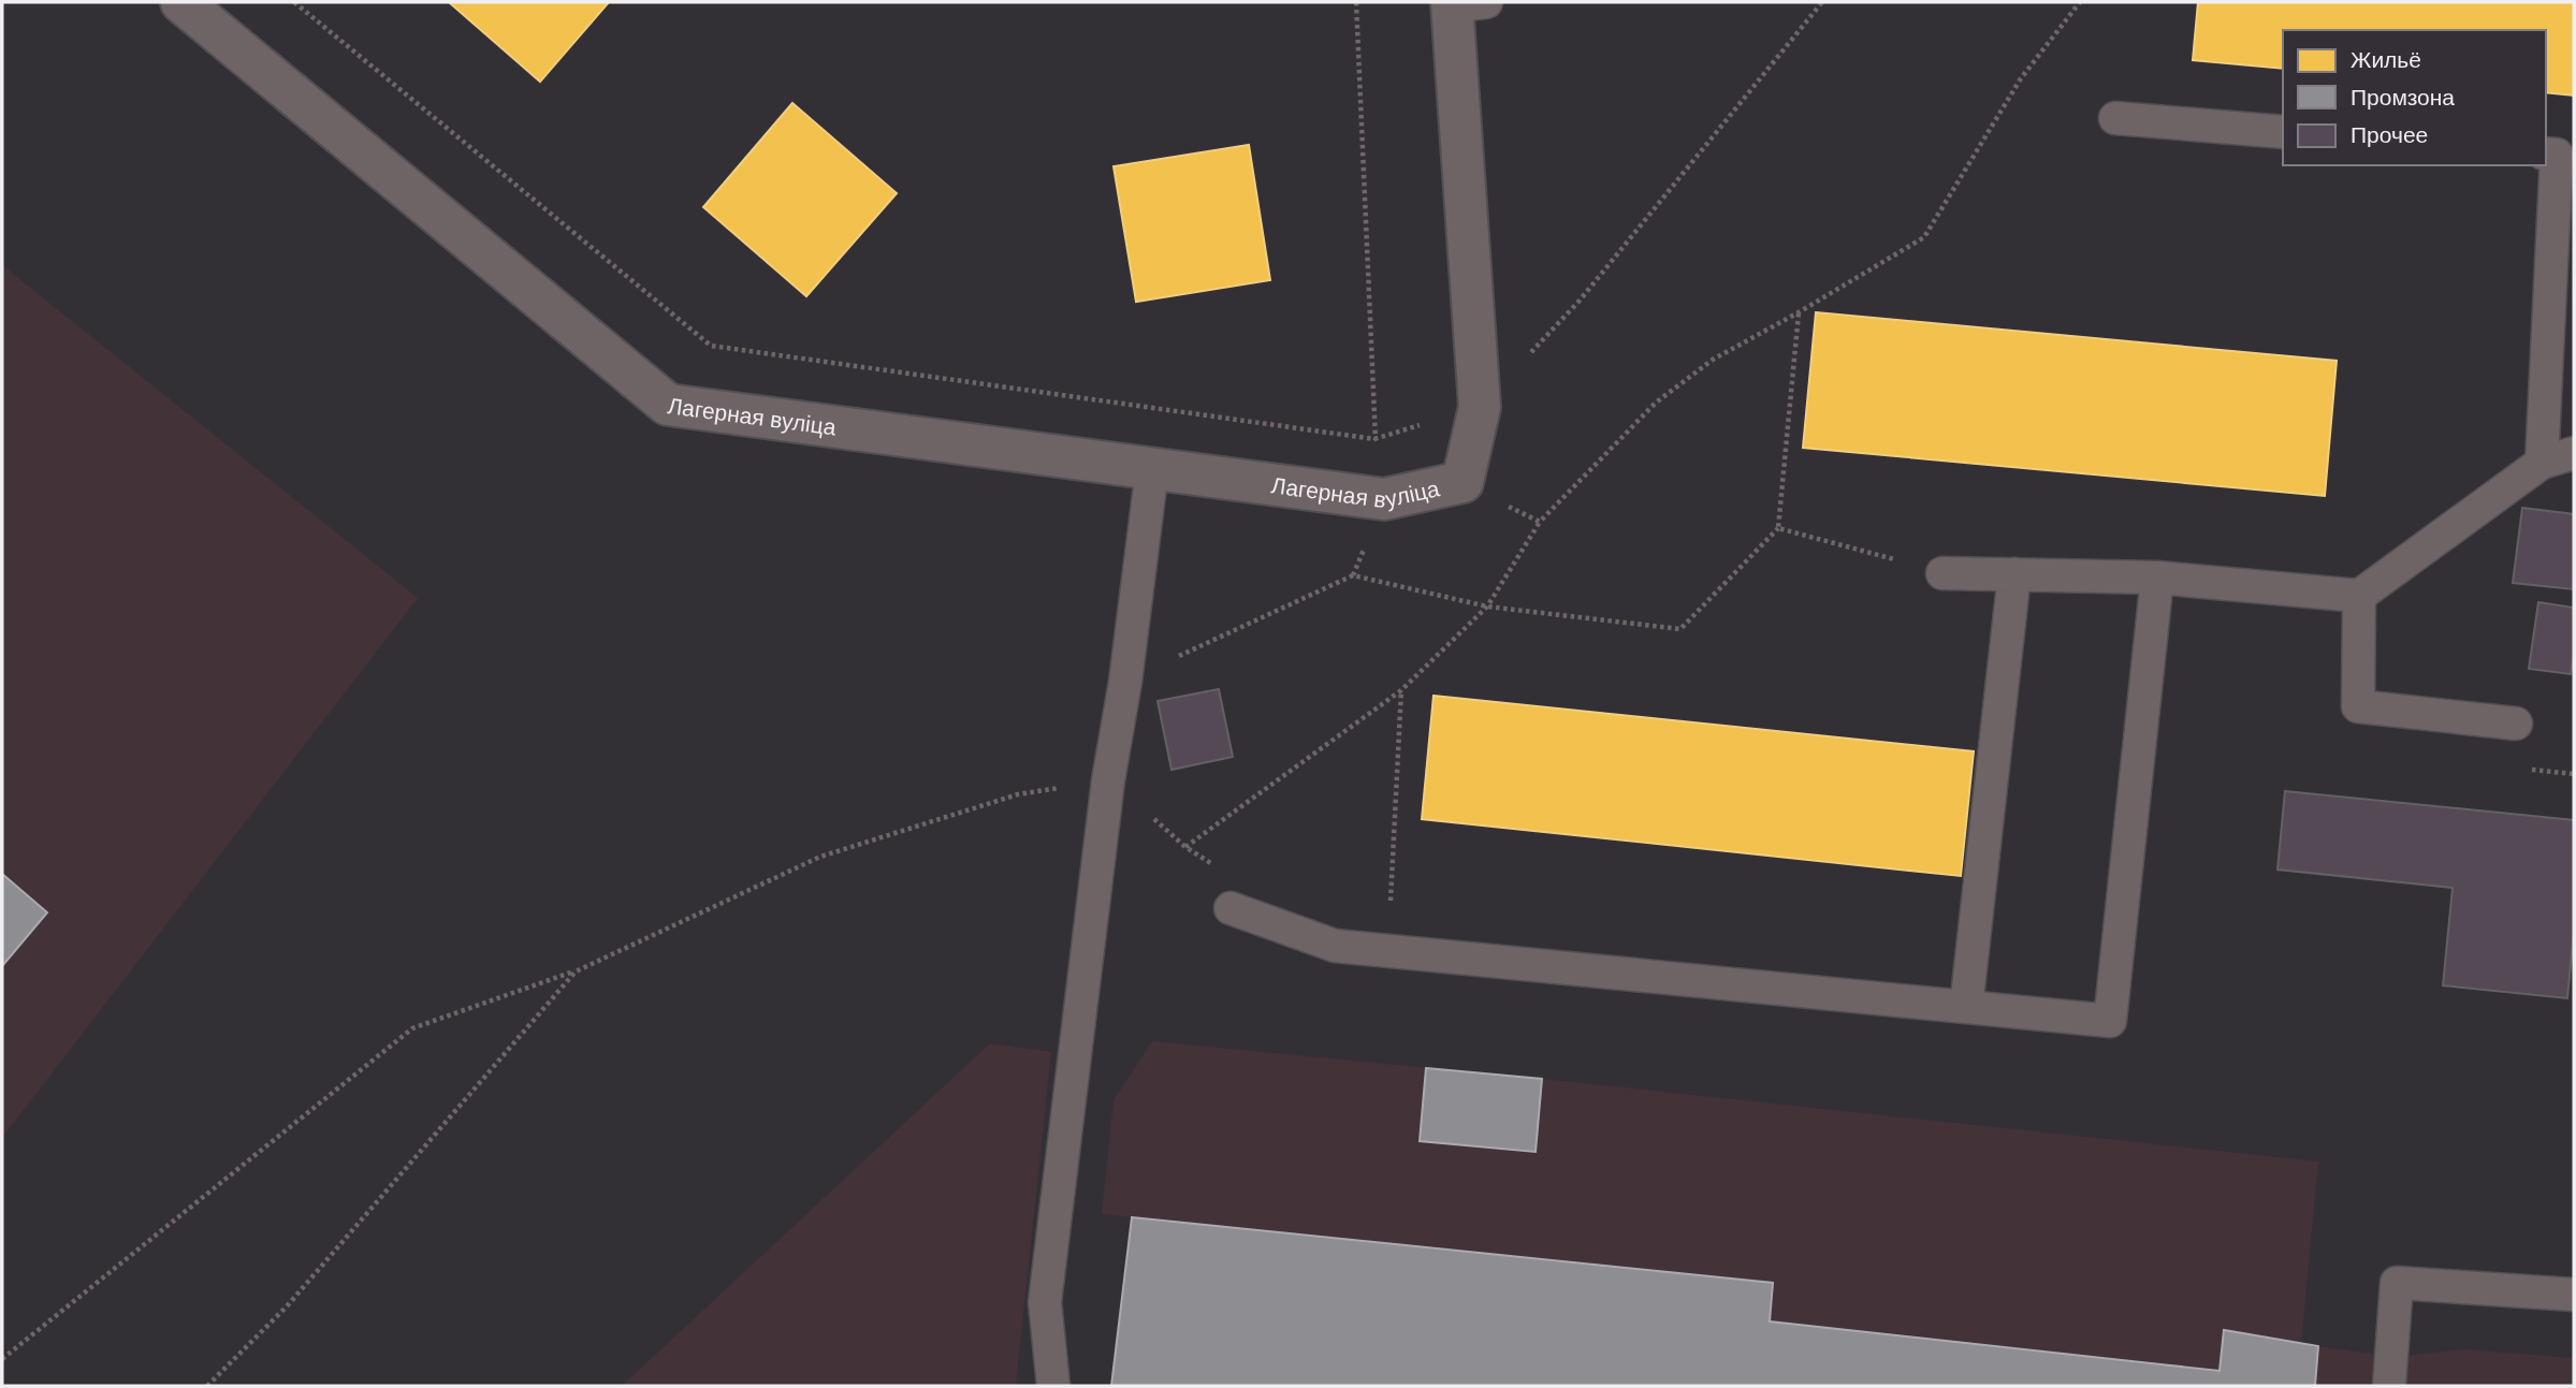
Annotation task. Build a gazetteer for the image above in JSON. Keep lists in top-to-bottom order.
{
  "streets": {
    "street": ["Лагерная вуліца"]
  },
  "legend": ["Жильё", "Промзона", "Прочее"]
}
